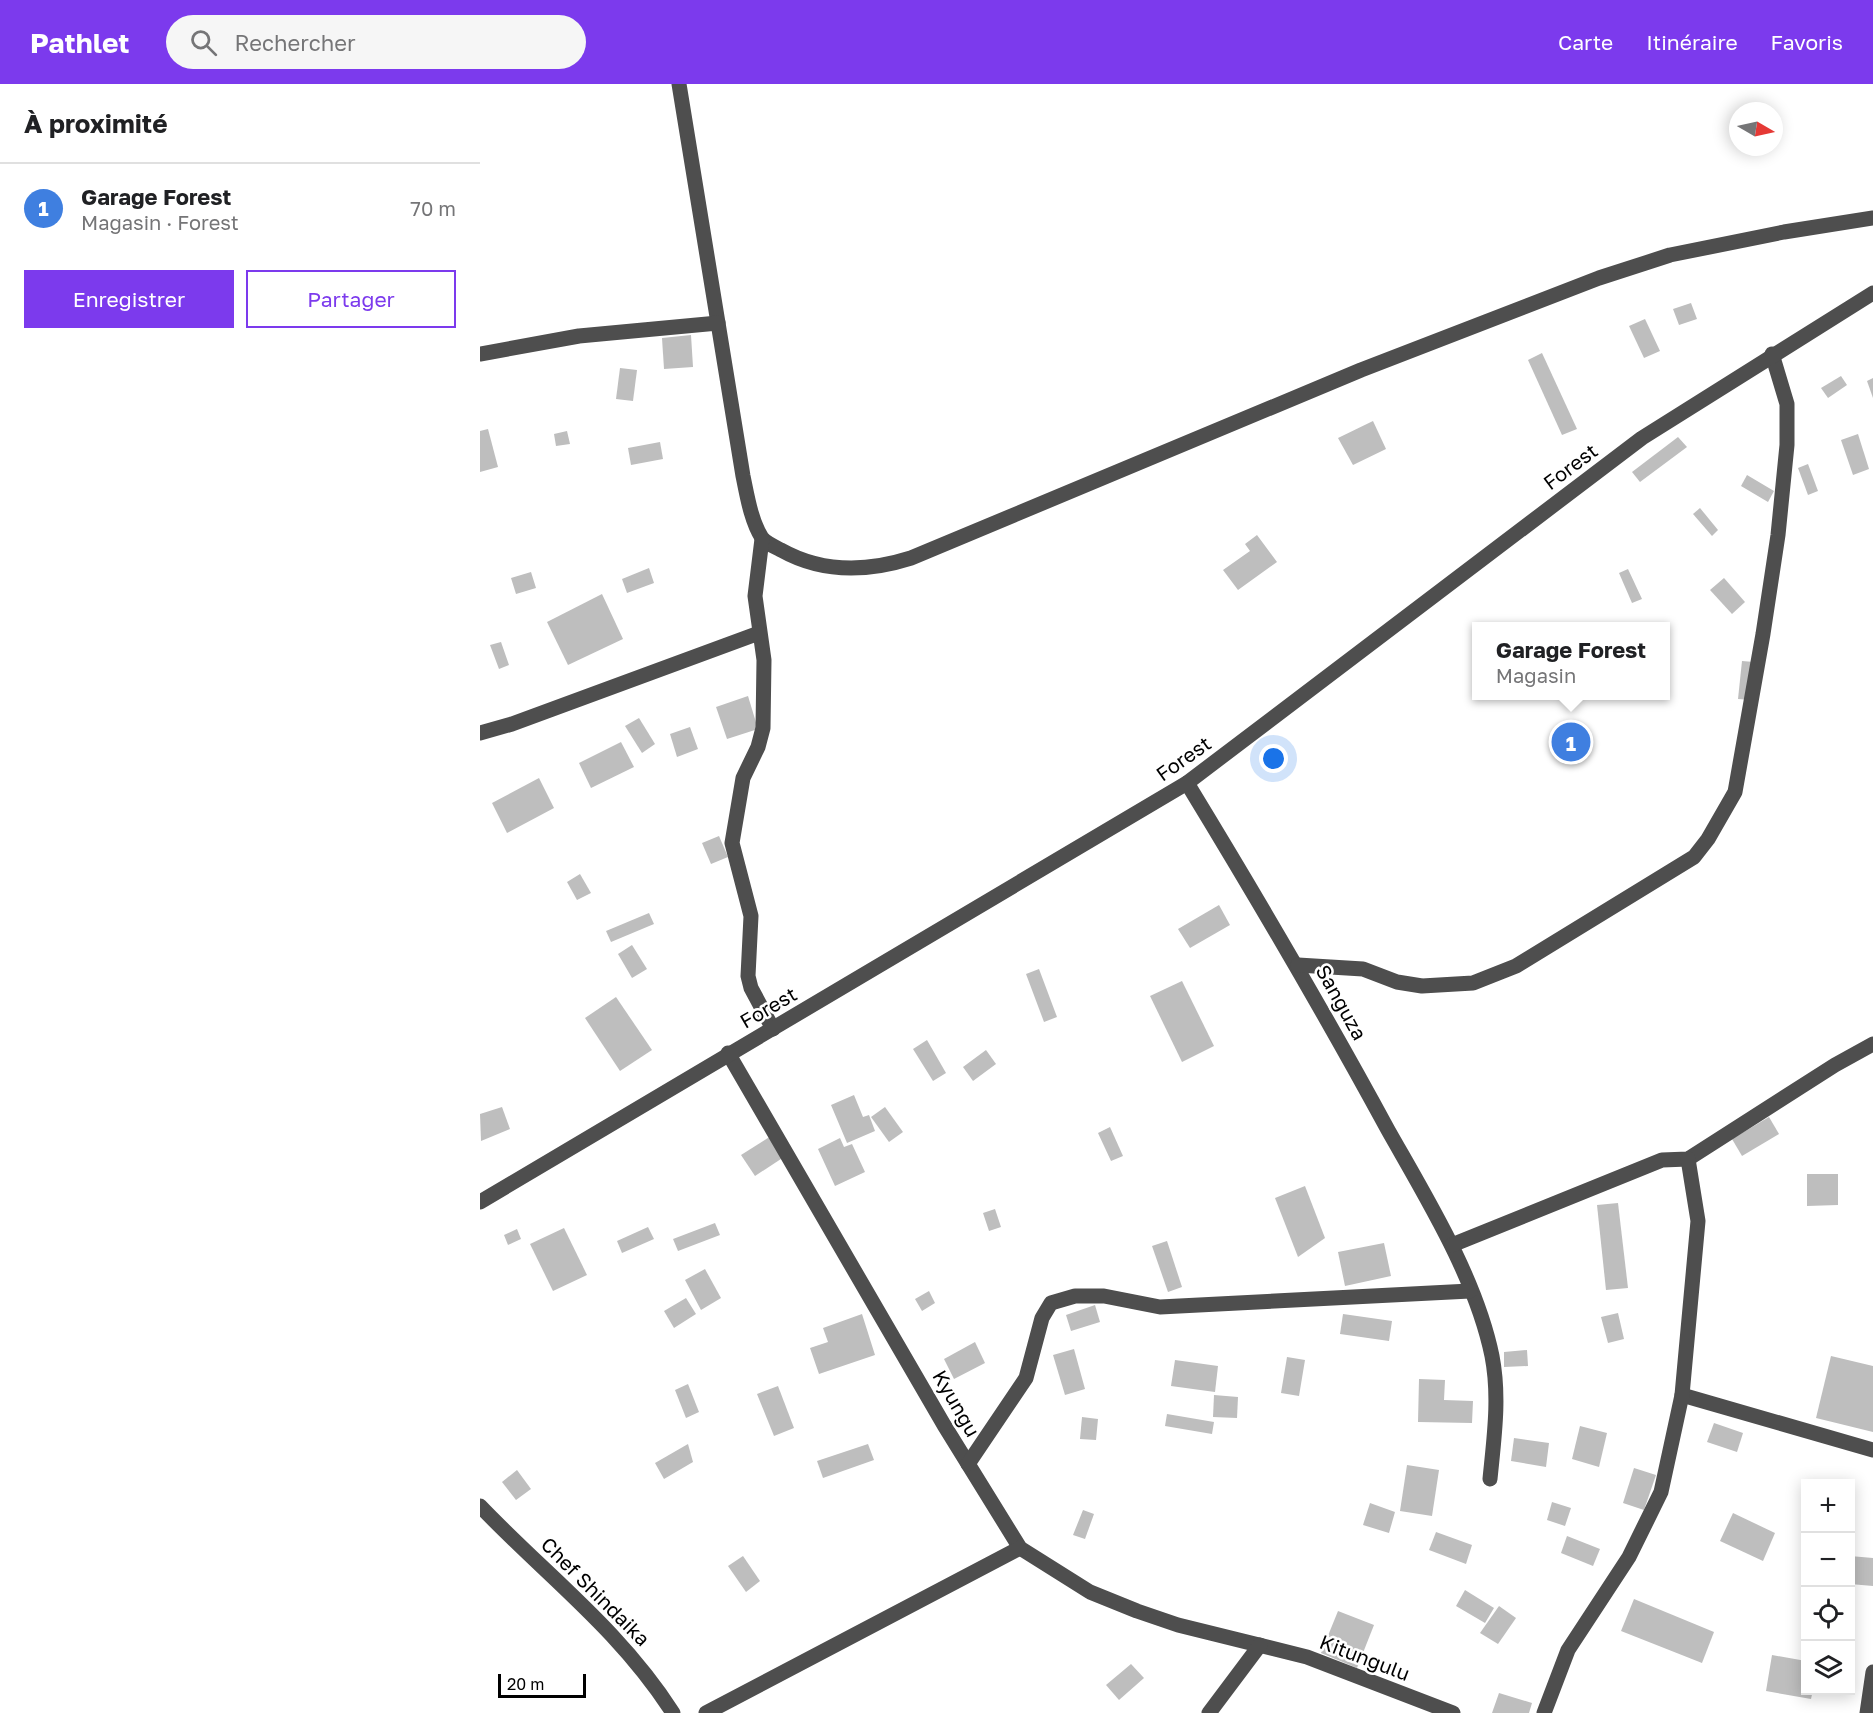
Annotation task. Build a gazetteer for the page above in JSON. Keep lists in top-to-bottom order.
{
  "streets": {
    "street": [
      "Forest",
      "Sanguza",
      "Kyungu",
      "Chef Shindaika",
      "Kitungulu"
    ]
  },
  "crossings": [
    ["Forest", "Sanguza"],
    ["Forest", "Kyungu"],
    ["Kyungu", "Kitungulu"]
  ],
  "scale_bar": "20 m",
  "north": "right",
  "page": {
    "header": "Pathlet",
    "search": "Rechercher",
    "nav": ["Carte", "Itinéraire", "Favoris"],
    "heading": "À proximité",
    "list": [
      {
        "mark": "1",
        "name": "Garage Forest",
        "note": "Magasin · Forest",
        "value": "70 m"
      }
    ],
    "buttons": ["Enregistrer", "Partager"],
    "popup": ["Garage Forest", "Magasin"],
    "pins": "1",
    "map_buttons": ["+", "−"],
    "scale": "20 m"
  }
}
